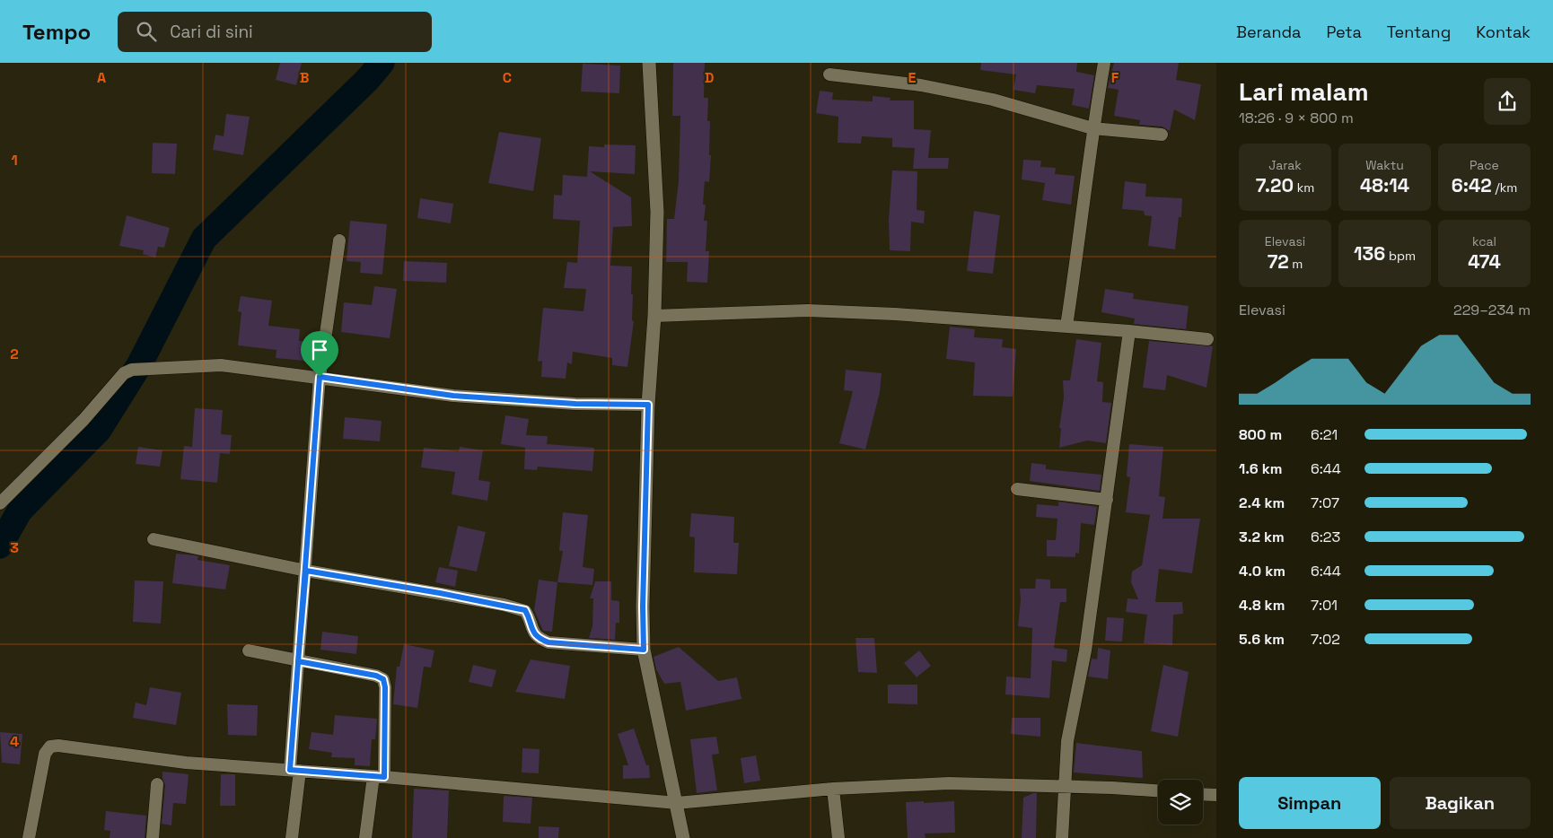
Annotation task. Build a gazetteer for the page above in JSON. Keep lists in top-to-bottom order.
{
  "page": {
    "header": "Tempo",
    "search": "Cari di sini",
    "nav": [
      "Beranda",
      "Peta",
      "Tentang",
      "Kontak"
    ],
    "heading": ["Lari malam", "18:26 · 9 × 800 m"],
    "stats": [
      ["Jarak", "7.20 km"],
      ["Waktu", "48:14"],
      ["Pace", "6:42 /km"],
      ["Elevasi", "72 m"],
      ["136 bpm"],
      ["kcal", "474"]
    ],
    "chart": ["Elevasi", "229–234 m"],
    "list": [
      {
        "name": "800 m",
        "note": "6:21"
      },
      {
        "name": "1.6 km",
        "note": "6:44"
      },
      {
        "name": "2.4 km",
        "note": "7:07"
      },
      {
        "name": "3.2 km",
        "note": "6:23"
      },
      {
        "name": "4.0 km",
        "note": "6:44"
      },
      {
        "name": "4.8 km",
        "note": "7:01"
      },
      {
        "name": "5.6 km",
        "note": "7:02"
      }
    ],
    "buttons": ["Simpan", "Bagikan"]
  },
  "grid": {
    "columns": [
      "A",
      "B",
      "C",
      "D",
      "E",
      "F"
    ],
    "rows": [
      "1",
      "2",
      "3",
      "4"
    ]
  }
}
